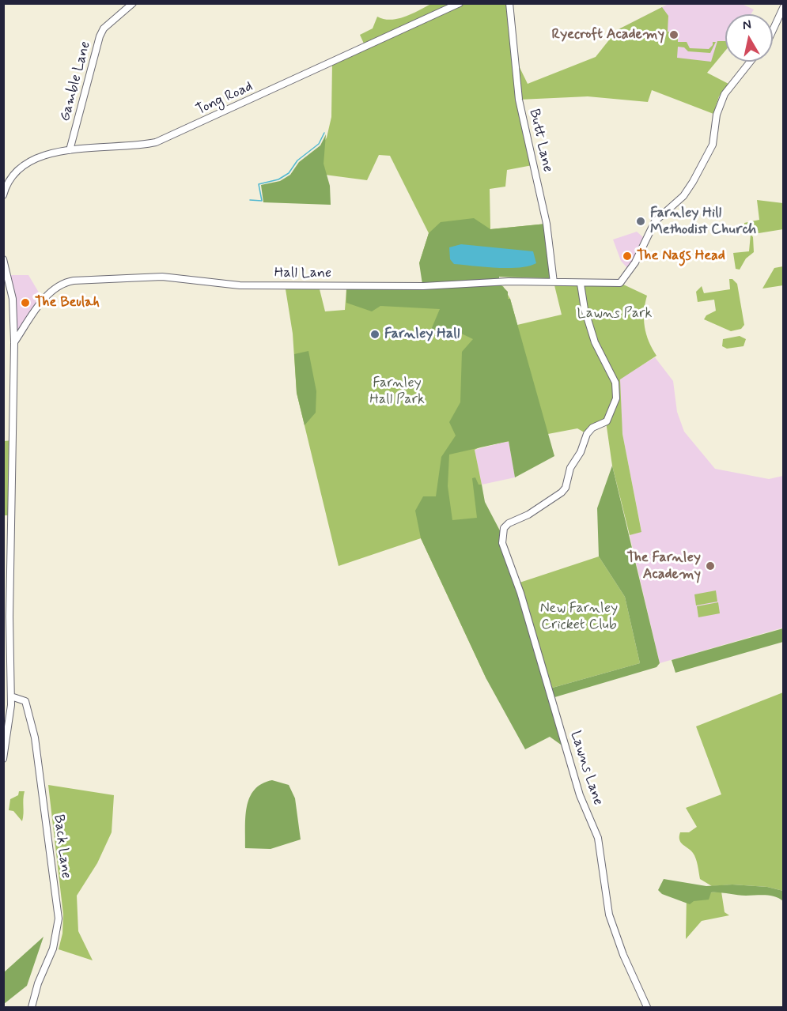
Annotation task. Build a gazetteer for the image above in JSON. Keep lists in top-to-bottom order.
{
  "streets": {
    "street": [
      "Gamble Lane",
      "Tong Road",
      "Butt Lane",
      "Hall Lane",
      "Lawns Lane",
      "Back Lane"
    ]
  },
  "crossings": [
    ["Gamble Lane", "Tong Road"],
    ["Butt Lane", "Hall Lane"],
    ["Hall Lane", "Lawns Lane"]
  ],
  "parks": ["Lawns Park", "Farnley Hall Park", "New Farnley Cricket Club"],
  "places": [
    "Ryecroft Academy",
    "Farnley Hill Methodist Church",
    "The Nags Head",
    "The Beulah",
    "Farnley Hall",
    "The Farnley Academy"
  ],
  "north": "top"
}
